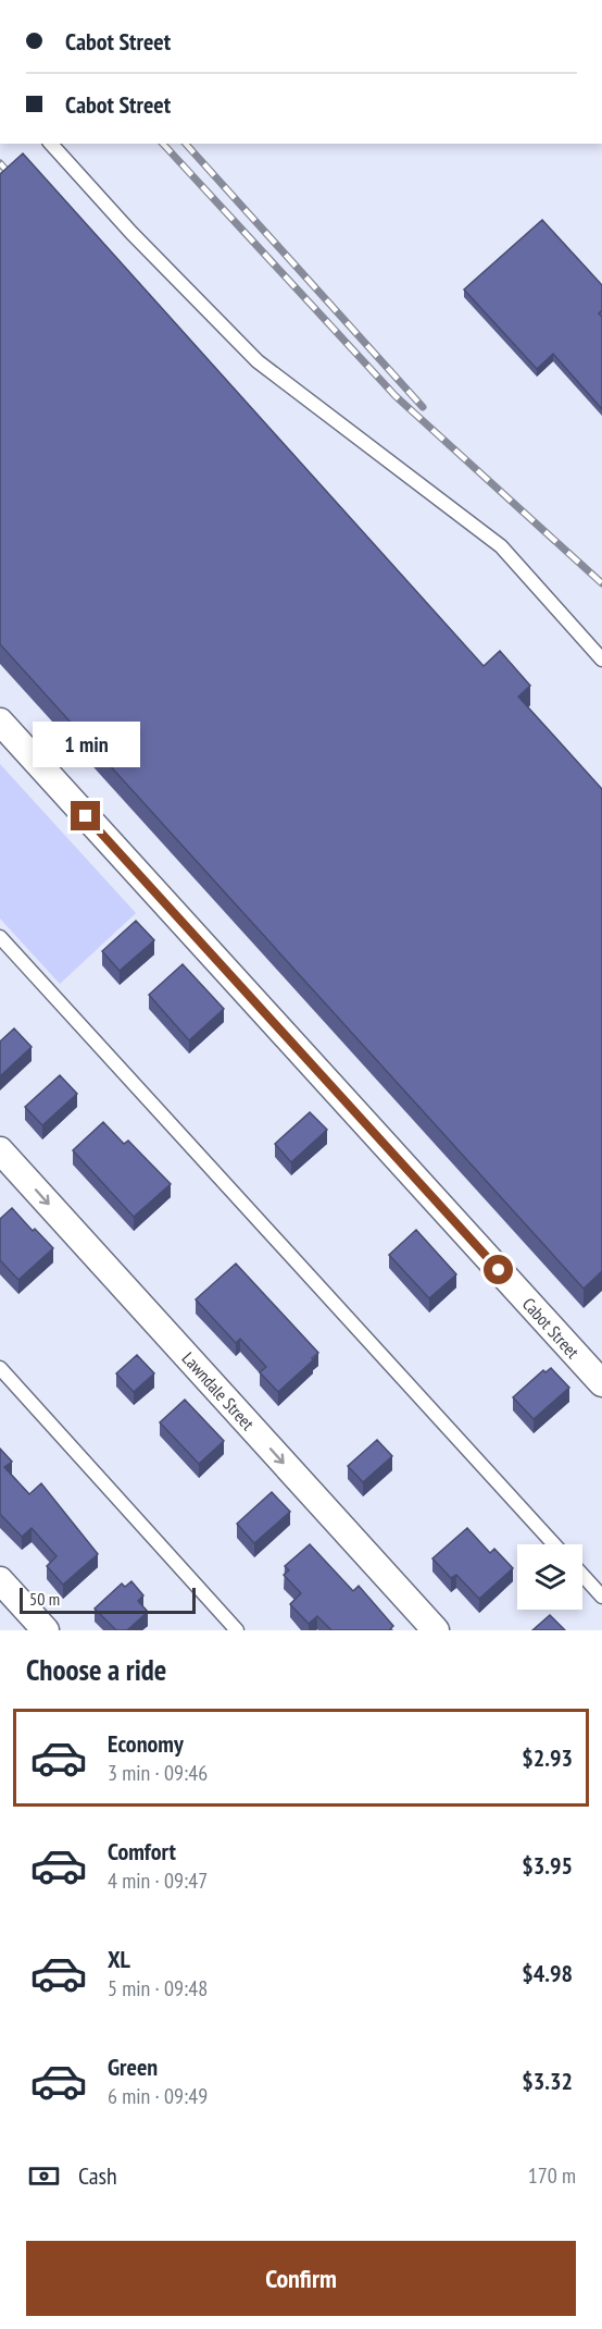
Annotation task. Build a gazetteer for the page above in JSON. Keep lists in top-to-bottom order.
{
  "streets": {
    "street": ["Cabot Street", "Lawndale Street"]
  },
  "one_way": ["Lawndale Street"],
  "scale_bar": "50 m",
  "page": {
    "banner": ["Cabot Street", "Cabot Street"],
    "bubble": "1 min",
    "scale": "50 m",
    "heading": "Choose a ride",
    "list": [
      {
        "name": "Economy",
        "note": "3 min · 09:46",
        "value": "$2.93"
      },
      {
        "name": "Comfort",
        "note": "4 min · 09:47",
        "value": "$3.95"
      },
      {
        "name": "XL",
        "note": "5 min · 09:48",
        "value": "$4.98"
      },
      {
        "name": "Green",
        "note": "6 min · 09:49",
        "value": "$3.32"
      }
    ],
    "pay": ["Cash", "170 m"],
    "buttons": "Confirm"
  }
}
